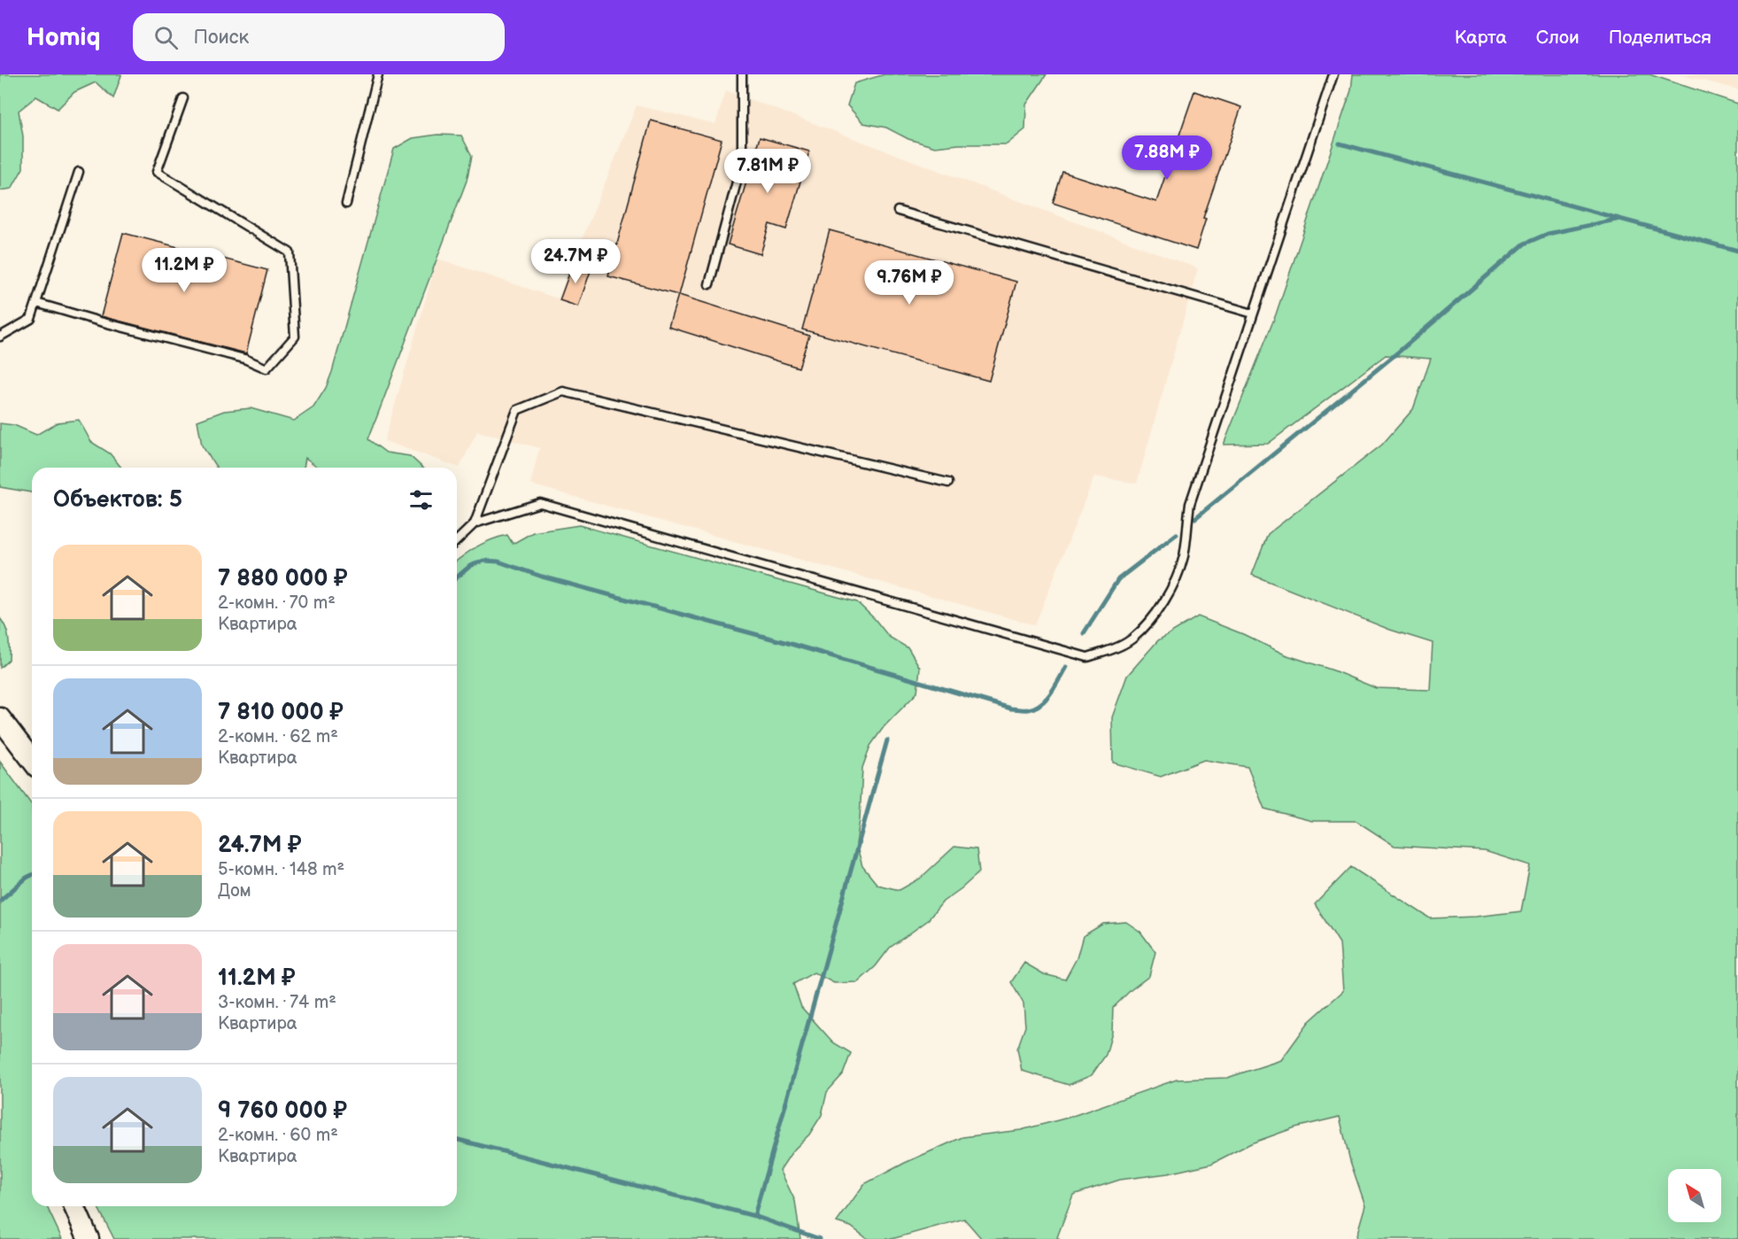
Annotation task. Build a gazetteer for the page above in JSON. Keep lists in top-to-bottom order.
{
  "north": "top left",
  "page": {
    "header": "Homiq",
    "search": "Поиск",
    "nav": ["Карта", "Слои", "Поделиться"],
    "price": [
      "7.88M ₽",
      "7.81M ₽",
      "24.7M ₽",
      "11.2M ₽",
      "9.76M ₽"
    ],
    "heading": "Объектов: 5",
    "list": [
      {
        "name": "7 880 000 ₽",
        "note": "2-комн. · 70 m² · Квартира"
      },
      {
        "name": "7 810 000 ₽",
        "note": "2-комн. · 62 m² · Квартира"
      },
      {
        "name": "24.7M ₽",
        "note": "5-комн. · 148 m² · Дом"
      },
      {
        "name": "11.2M ₽",
        "note": "3-комн. · 74 m² · Квартира"
      },
      {
        "name": "9 760 000 ₽",
        "note": "2-комн. · 60 m² · Квартира"
      }
    ]
  }
}
